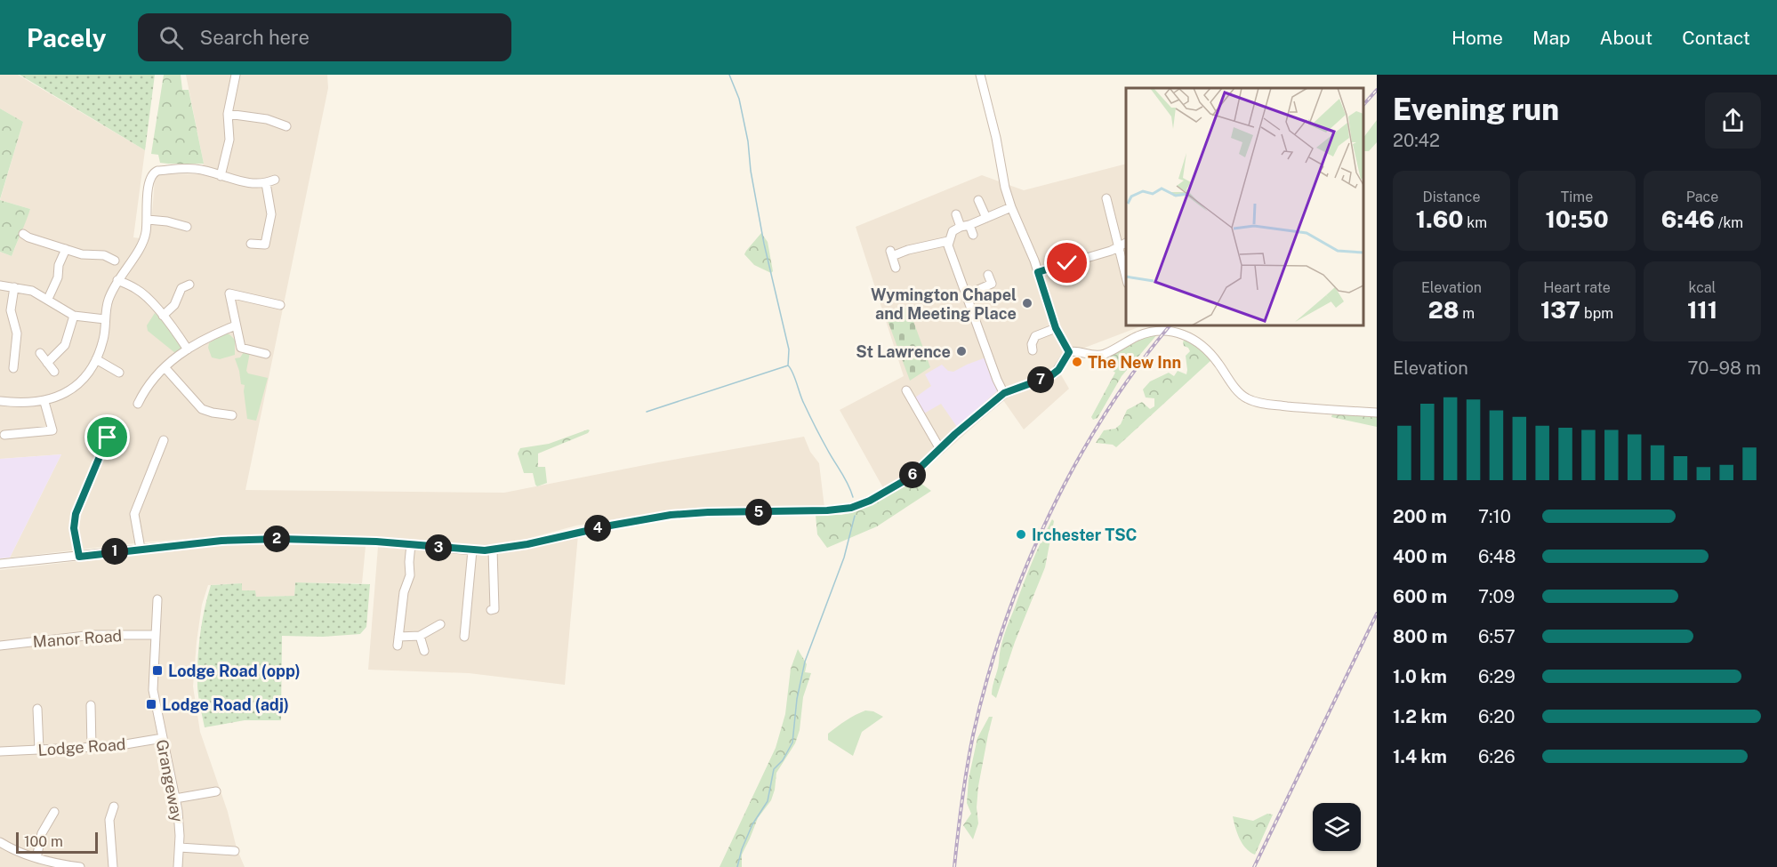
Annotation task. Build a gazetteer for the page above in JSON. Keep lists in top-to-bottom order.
{
  "streets": {
    "street": ["Manor Road", "Lodge Road", "Grangeway"]
  },
  "crossings": [
    ["Manor Road", "Grangeway"],
    ["Lodge Road", "Grangeway"]
  ],
  "places": {
    "other": [
      "Wymington Chapel and Meeting Place",
      "St Lawrence",
      "The New Inn",
      "Irchester TSC"
    ],
    "transit": ["Lodge Road (opp)", "Lodge Road (adj)"]
  },
  "scale_bar": "100 m",
  "page": {
    "header": "Pacely",
    "search": "Search here",
    "nav": [
      "Home",
      "Map",
      "About",
      "Contact"
    ],
    "heading": ["Evening run", "20:42"],
    "stats": [
      ["Distance", "1.60 km"],
      ["Time", "10:50"],
      ["Pace", "6:46 /km"],
      ["Elevation", "28 m"],
      ["Heart rate", "137 bpm"],
      ["kcal", "111"]
    ],
    "chart": ["Elevation", "70–98 m"],
    "pins": [
      "7",
      "6",
      "5",
      "4",
      "2",
      "3",
      "1"
    ],
    "list": [
      {
        "name": "200 m",
        "note": "7:10"
      },
      {
        "name": "400 m",
        "note": "6:48"
      },
      {
        "name": "600 m",
        "note": "7:09"
      },
      {
        "name": "800 m",
        "note": "6:57"
      },
      {
        "name": "1.0 km",
        "note": "6:29"
      },
      {
        "name": "1.2 km",
        "note": "6:20"
      },
      {
        "name": "1.4 km",
        "note": "6:26"
      }
    ],
    "scale": "100 m"
  }
}
